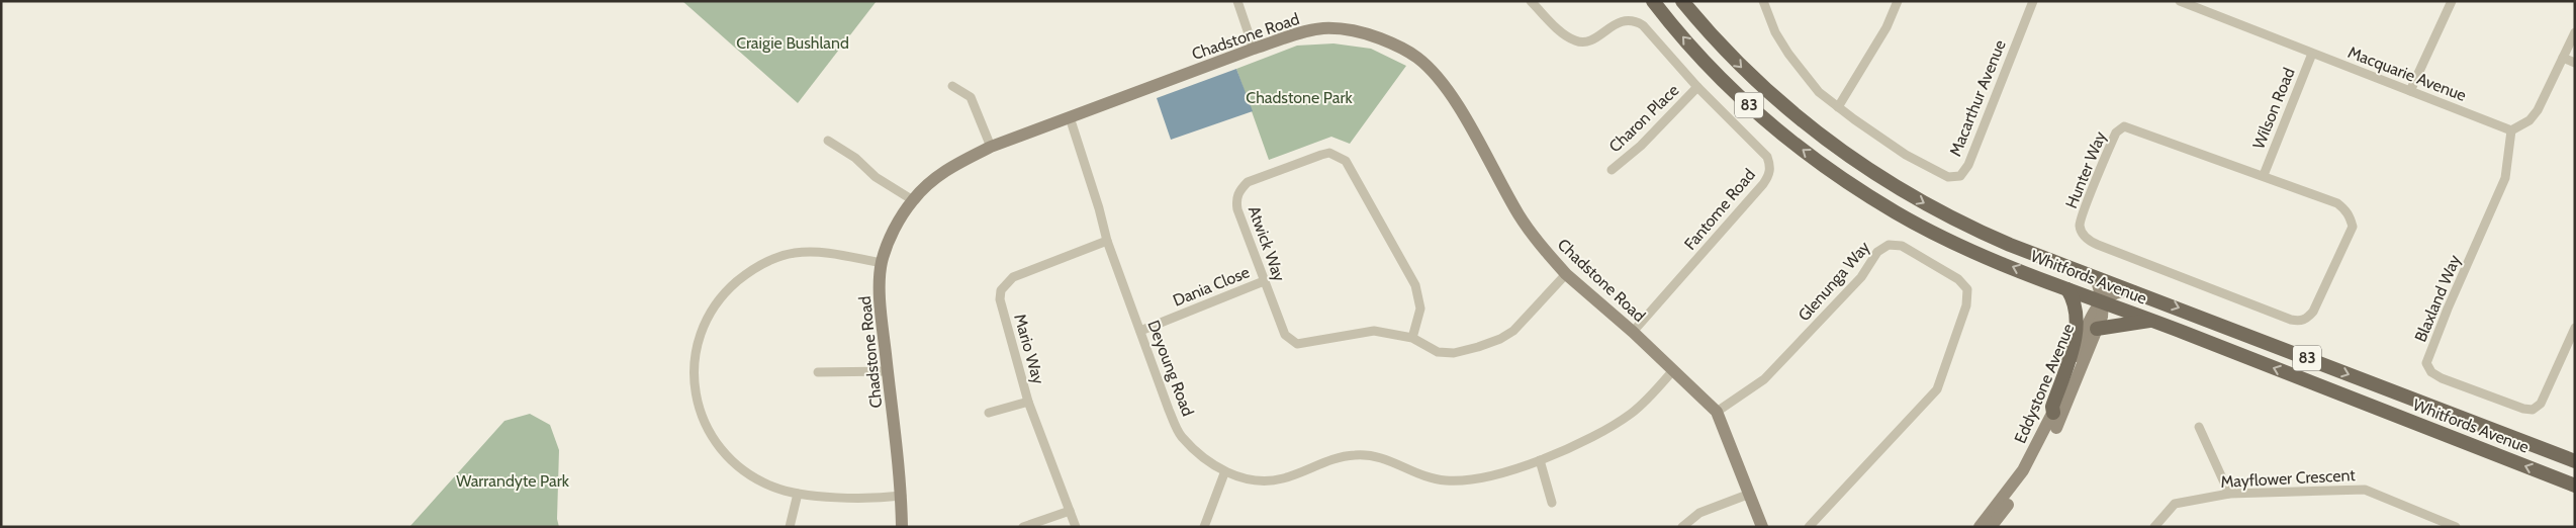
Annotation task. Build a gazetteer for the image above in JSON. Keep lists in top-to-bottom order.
{
  "streets": {
    "main road": ["83", "Whitfords Avenue"],
    "street": [
      "Chadstone Road",
      "Macquarie Avenue",
      "Macarthur Avenue",
      "Wilson Road",
      "Charon Place",
      "Hunter Way",
      "Fantome Road",
      "Atwick Way",
      "Glenunga Way",
      "Dania Close",
      "Blaxland Way",
      "Mario Way",
      "Deyoung Road",
      "Eddystone Avenue",
      "Mayflower Crescent"
    ]
  },
  "crossings": [
    ["Chadstone Road", "Fantome Road"],
    ["Chadstone Road", "Atwick Way"],
    ["Chadstone Road", "Glenunga Way"],
    ["Chadstone Road", "Deyoung Road"],
    ["Macquarie Avenue", "Wilson Road"],
    ["Macquarie Avenue", "Blaxland Way"],
    ["Wilson Road", "Hunter Way"],
    ["Charon Place", "Fantome Road"],
    ["Atwick Way", "Dania Close"],
    ["Whitfords Avenue", "Eddystone Avenue"],
    ["Dania Close", "Deyoung Road"],
    ["Mario Way", "Deyoung Road"]
  ],
  "parks": ["Craigie Bushland", "Chadstone Park", "Warrandyte Park"]
}
